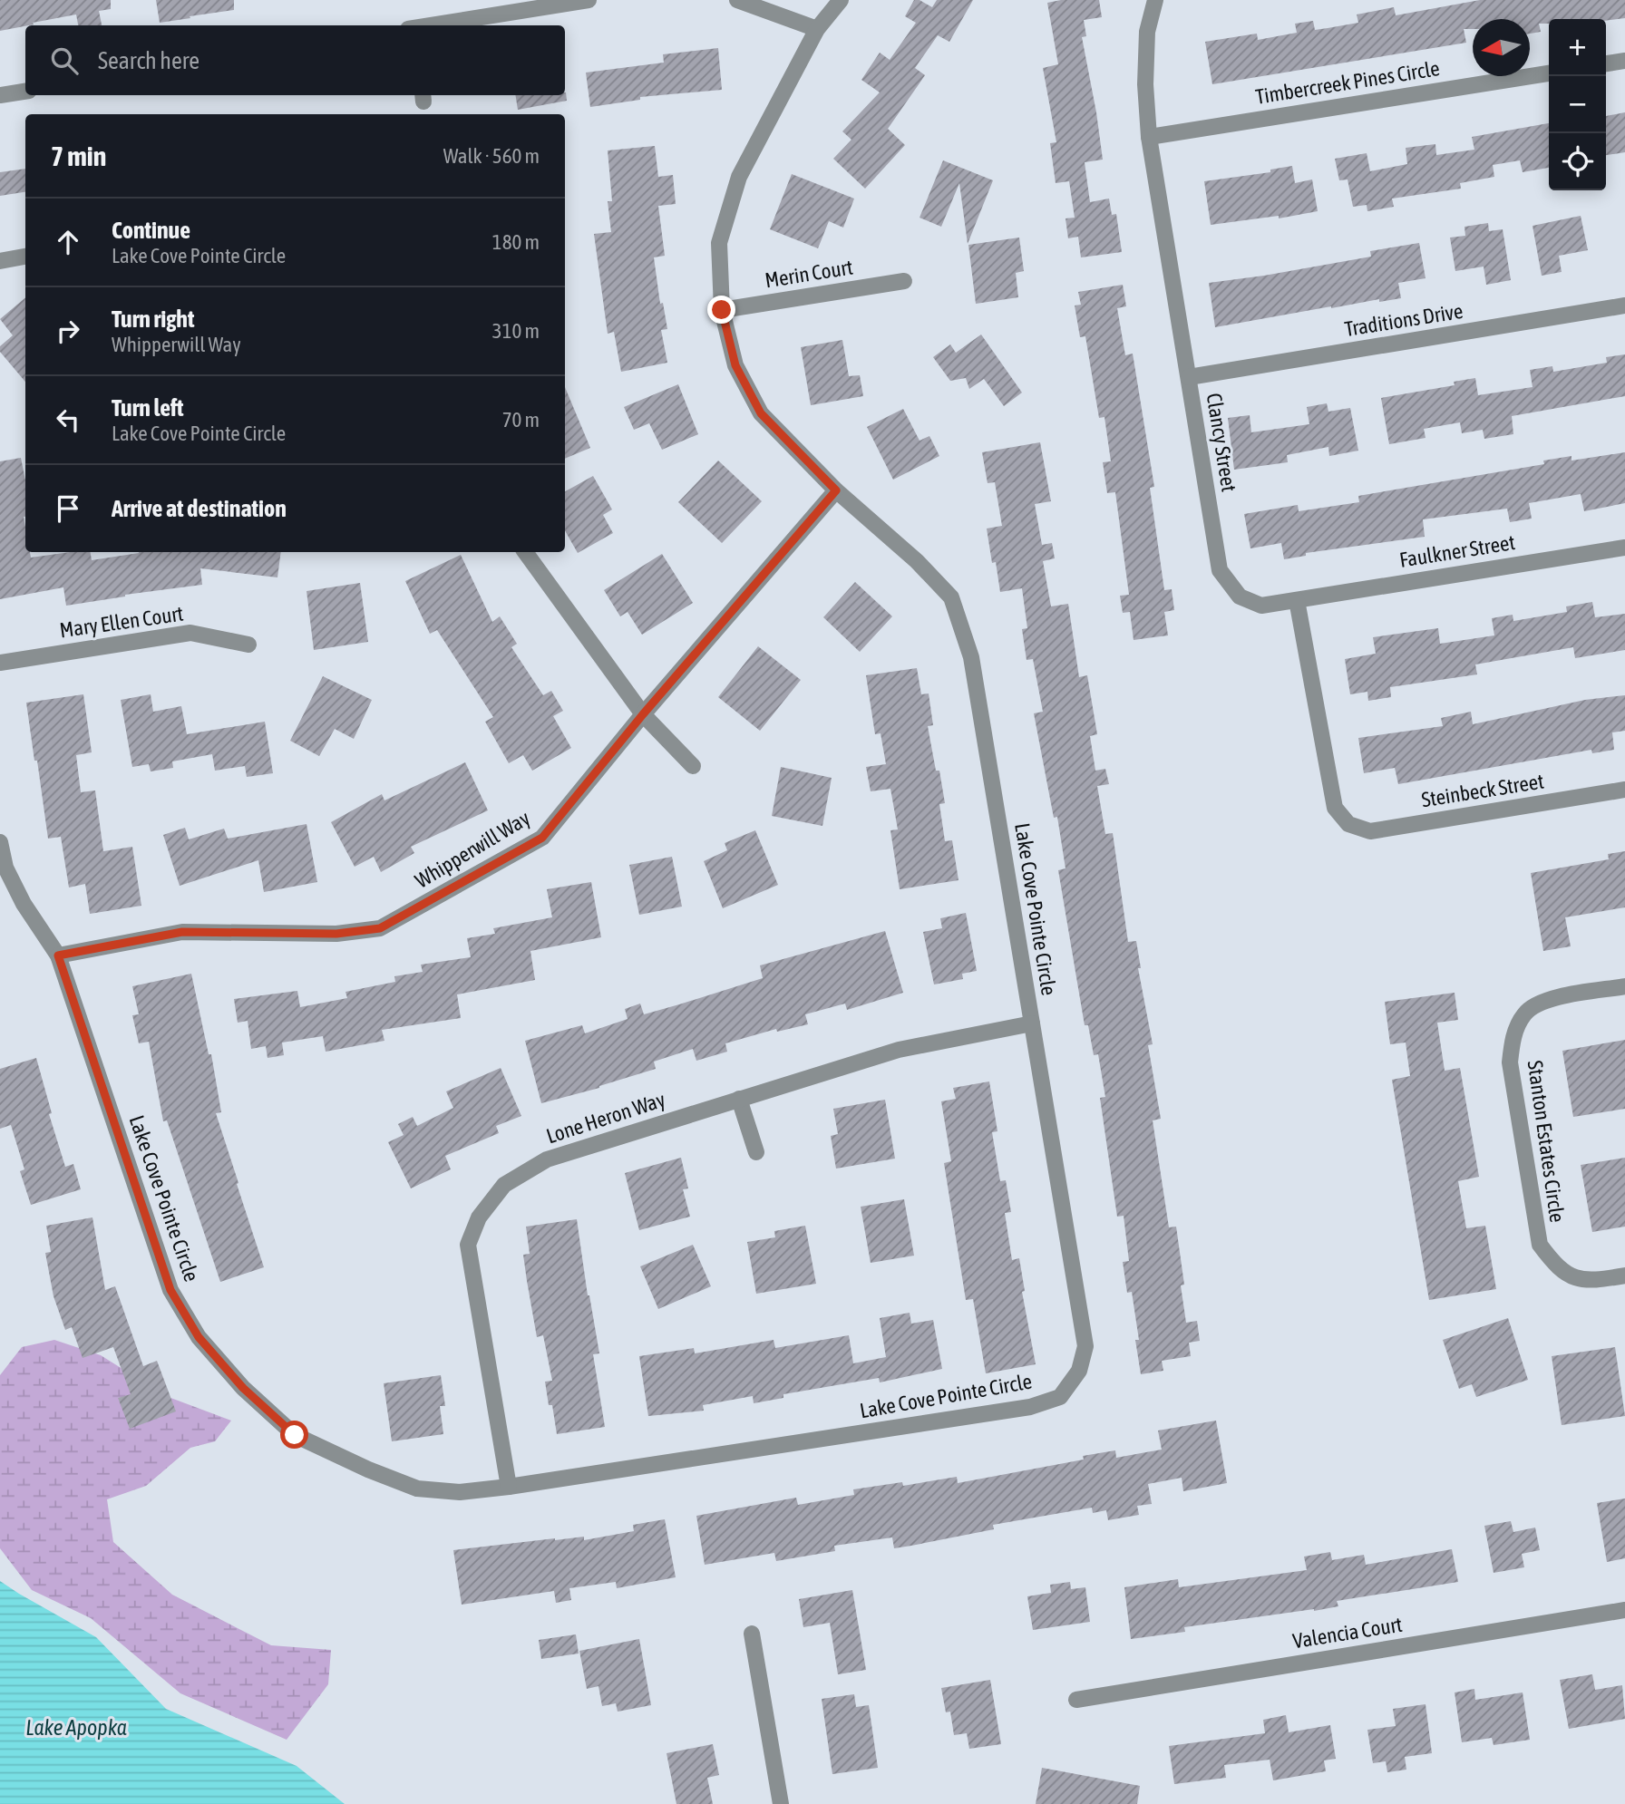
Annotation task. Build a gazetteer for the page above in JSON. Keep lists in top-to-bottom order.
{
  "streets": {
    "street": [
      "Timbercreek Pines Circle",
      "Merin Court",
      "Traditions Drive",
      "Clancy Street",
      "Faulkner Street",
      "Mary Ellen Court",
      "Steinbeck Street",
      "Whipperwill Way",
      "Lake Cove Pointe Circle",
      "Lone Heron Way",
      "Stanton Estates Circle",
      "Valencia Court"
    ]
  },
  "crossings": [
    ["Timbercreek Pines Circle", "Clancy Street"],
    ["Merin Court", "Lake Cove Pointe Circle"],
    ["Traditions Drive", "Clancy Street"],
    ["Clancy Street", "Faulkner Street"],
    ["Clancy Street", "Steinbeck Street"],
    ["Faulkner Street", "Steinbeck Street"],
    ["Whipperwill Way", "Lake Cove Pointe Circle"],
    ["Lake Cove Pointe Circle", "Lone Heron Way"]
  ],
  "water": ["Lake Apopka"],
  "north": "left",
  "page": {
    "map_buttons": ["+", "−"],
    "search": "Search here",
    "heading": ["7 min", "Walk · 560 m"],
    "list": [
      ["Continue", "Lake Cove Pointe Circle", "180 m"],
      ["Turn right", "Whipperwill Way", "310 m"],
      ["Turn left", "Lake Cove Pointe Circle", "70 m"],
      "Arrive at destination"
    ]
  }
}
